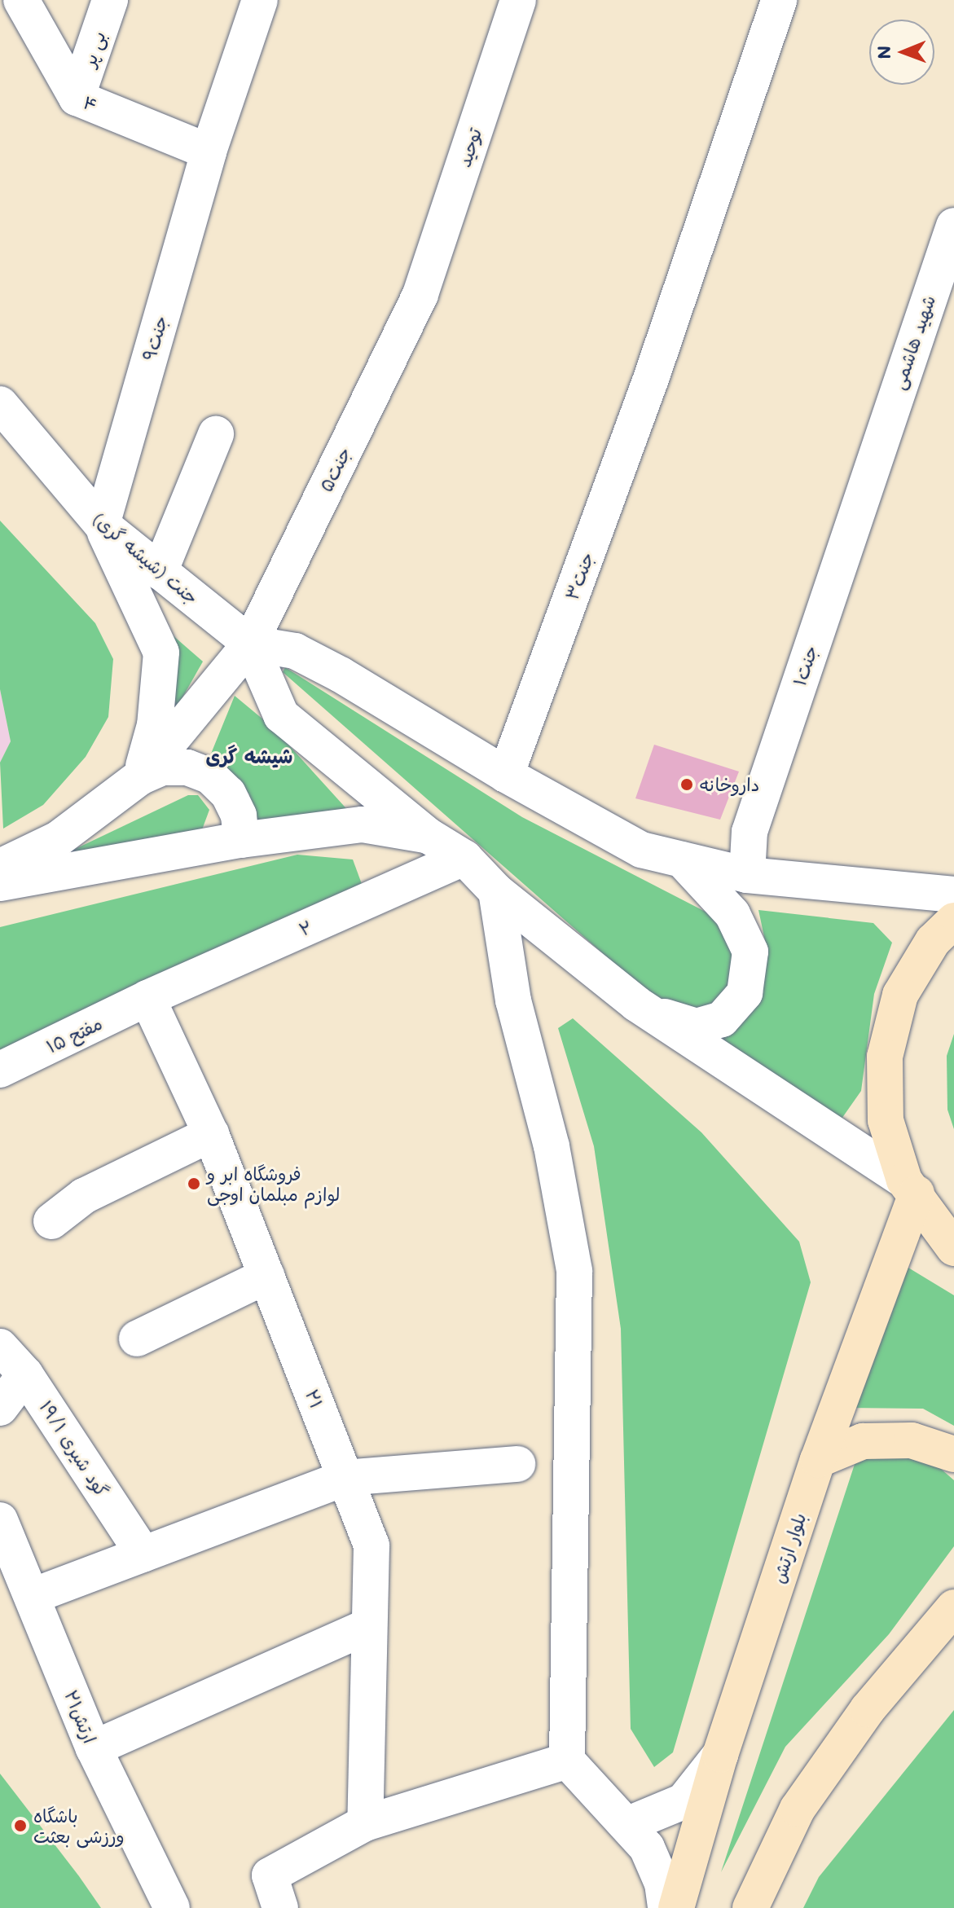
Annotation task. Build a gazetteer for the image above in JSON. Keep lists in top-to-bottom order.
{
  "streets": {
    "main road": ["بلوار ارتش"],
    "street": [
      "بی پر",
      "۴",
      "توحید",
      "جنت۹",
      "شهید هاشمی",
      "جنت۵",
      "جنت (شیشه گری)",
      "جنت۳",
      "جنت۱",
      "۲",
      "مفتح ۱۵",
      "۲۱",
      "۱۹/۱ گود شیری",
      "ارتش۲۱"
    ]
  },
  "crossings": [
    ["بی پر", "۴"],
    ["۴", "جنت۹"],
    ["توحید", "جنت۵"],
    ["جنت۹", "جنت (شیشه گری)"],
    ["شهید هاشمی", "جنت۱"],
    ["جنت۵", "جنت (شیشه گری)"],
    ["۲", "مفتح ۱۵"],
    ["۲", "۲۱"],
    ["مفتح ۱۵", "۲۱"]
  ],
  "districts": ["شیشه گری"],
  "places": ["داروخانه", "فروشگاه ابر و لوازم مبلمان اوجی", "باشگاه ورزشی بعثت"],
  "north": "left"
}
